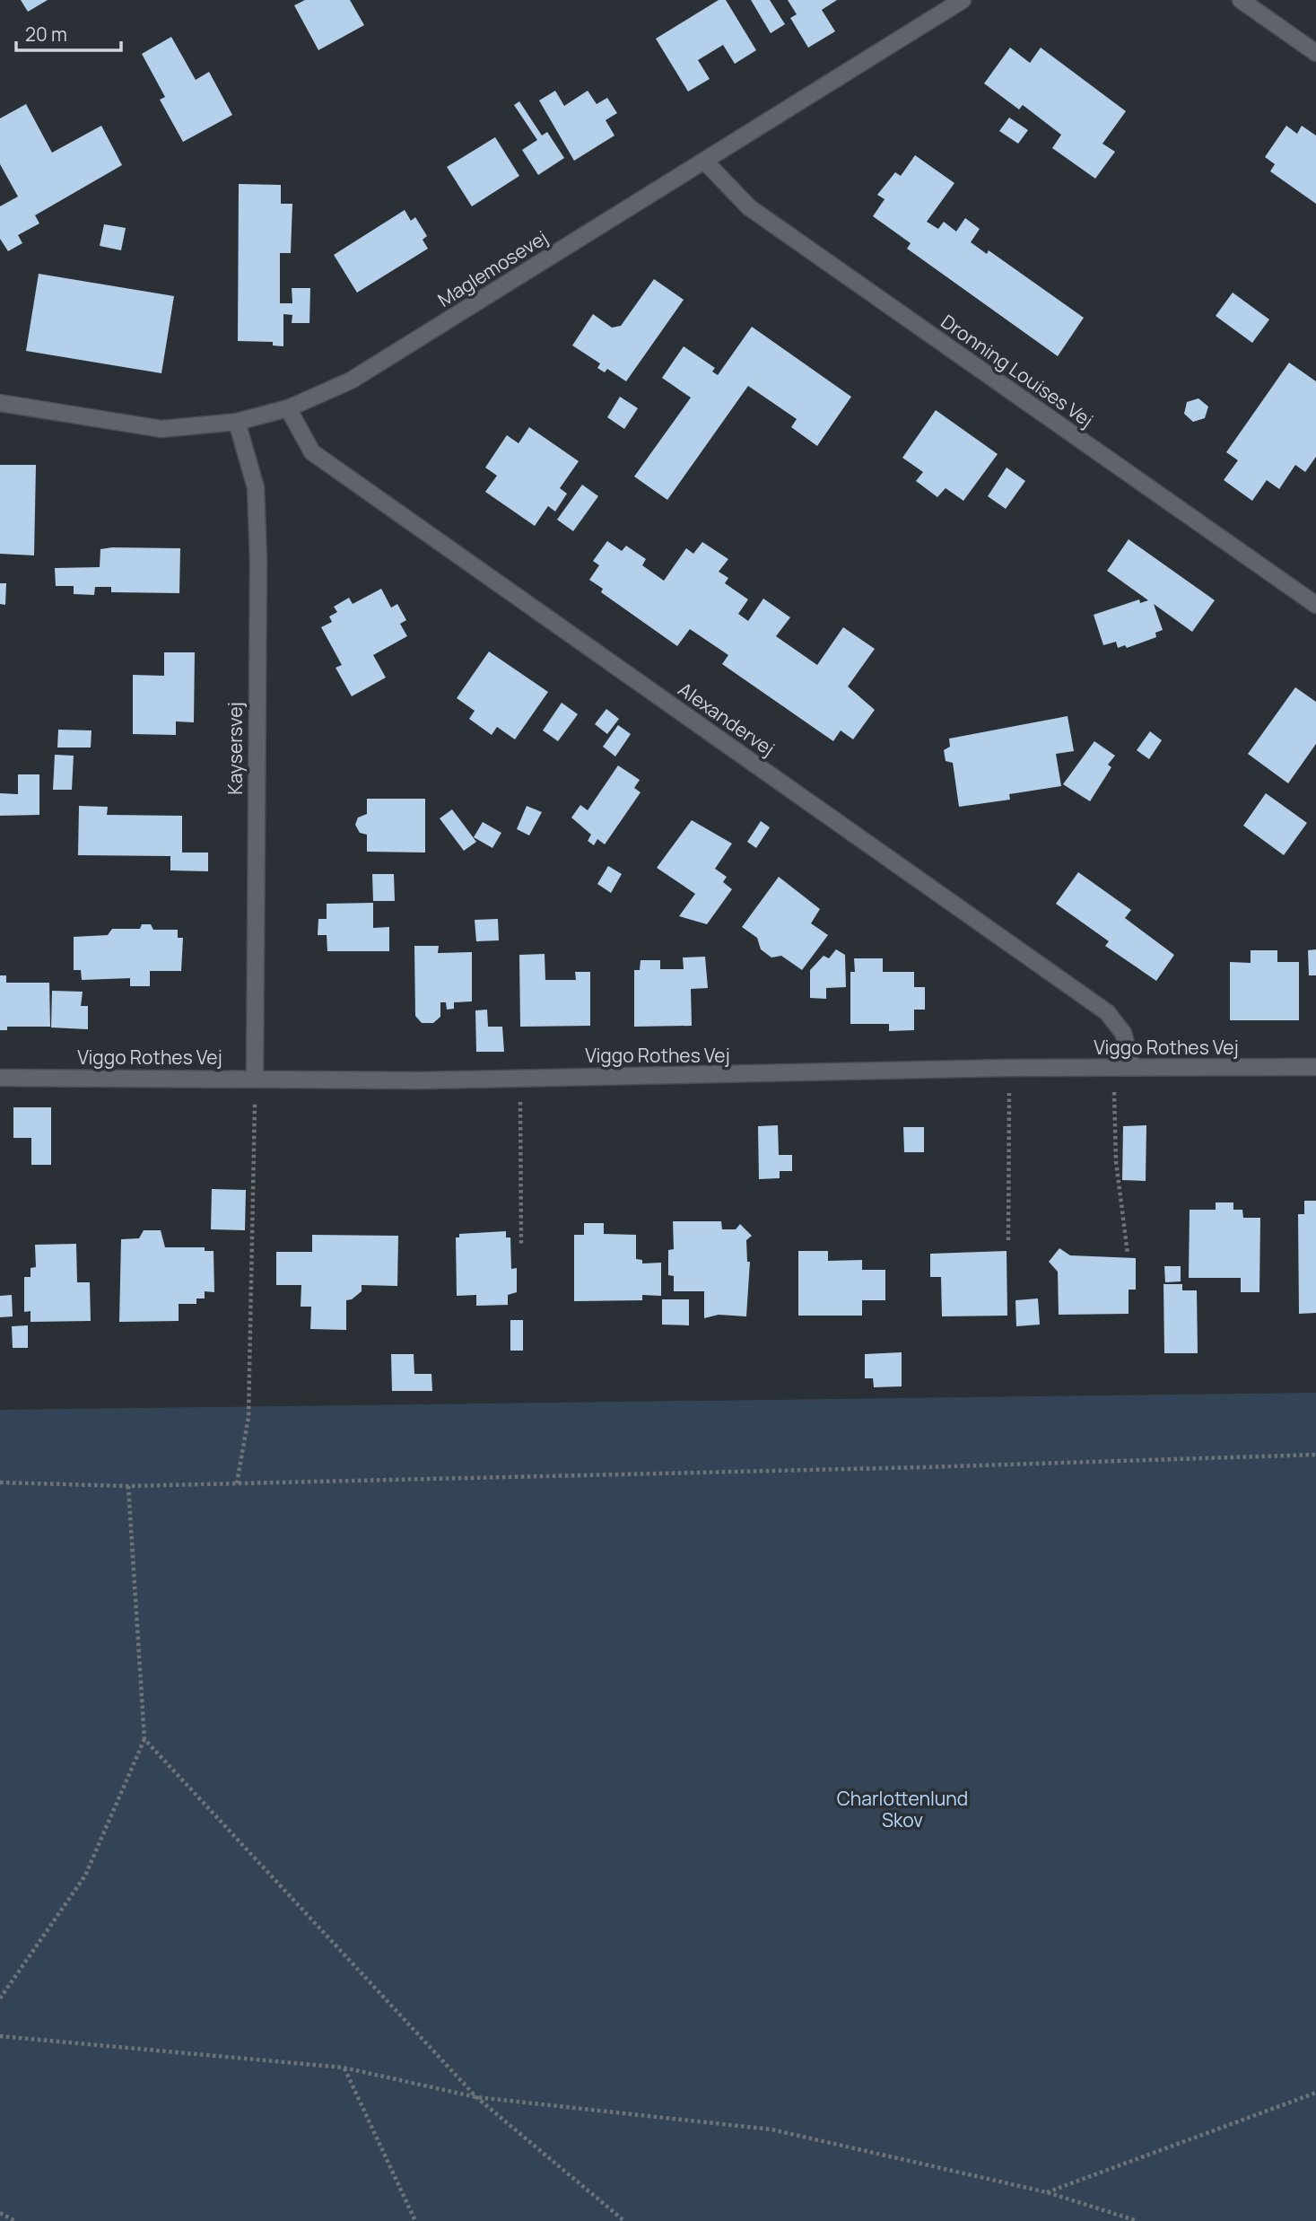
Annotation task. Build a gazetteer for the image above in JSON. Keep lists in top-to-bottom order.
{
  "streets": {
    "street": [
      "Maglemosevej",
      "Dronning Louises Vej",
      "Alexandervej",
      "Kaysersvej",
      "Viggo Rothes Vej"
    ]
  },
  "crossings": [
    ["Maglemosevej", "Dronning Louises Vej"],
    ["Maglemosevej", "Alexandervej"],
    ["Maglemosevej", "Kaysersvej"],
    ["Alexandervej", "Viggo Rothes Vej"],
    ["Kaysersvej", "Viggo Rothes Vej"]
  ],
  "parks": ["Charlottenlund Skov"],
  "scale_bar": "20 m"
}
